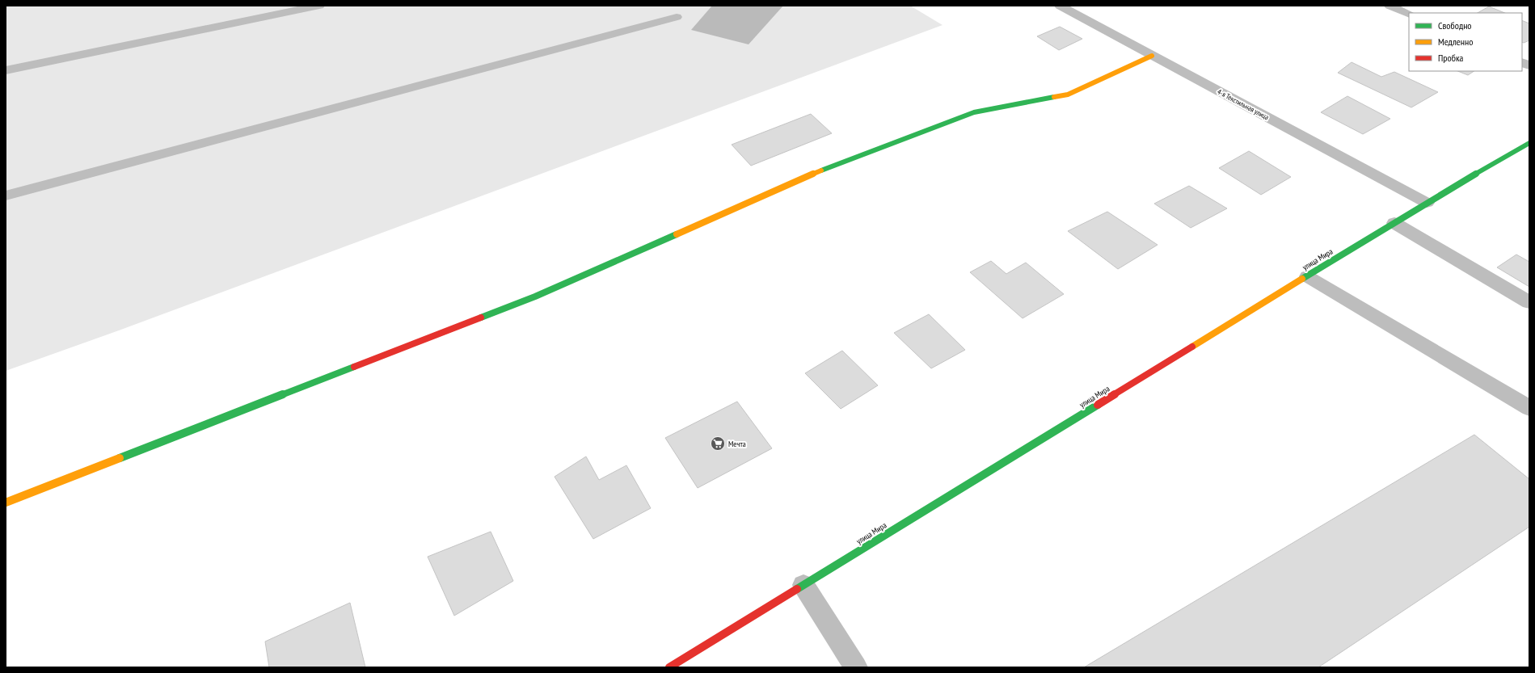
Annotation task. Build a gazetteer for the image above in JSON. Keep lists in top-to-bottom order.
{
  "streets": {
    "street": ["4-я Текстильная улица", "улица Мира"]
  },
  "crossings": [
    ["4-я Текстильная улица", "улица Мира"]
  ],
  "places": {
    "supermarket": ["Мечта"]
  },
  "legend": ["Свободно", "Медленно", "Пробка"]
}
